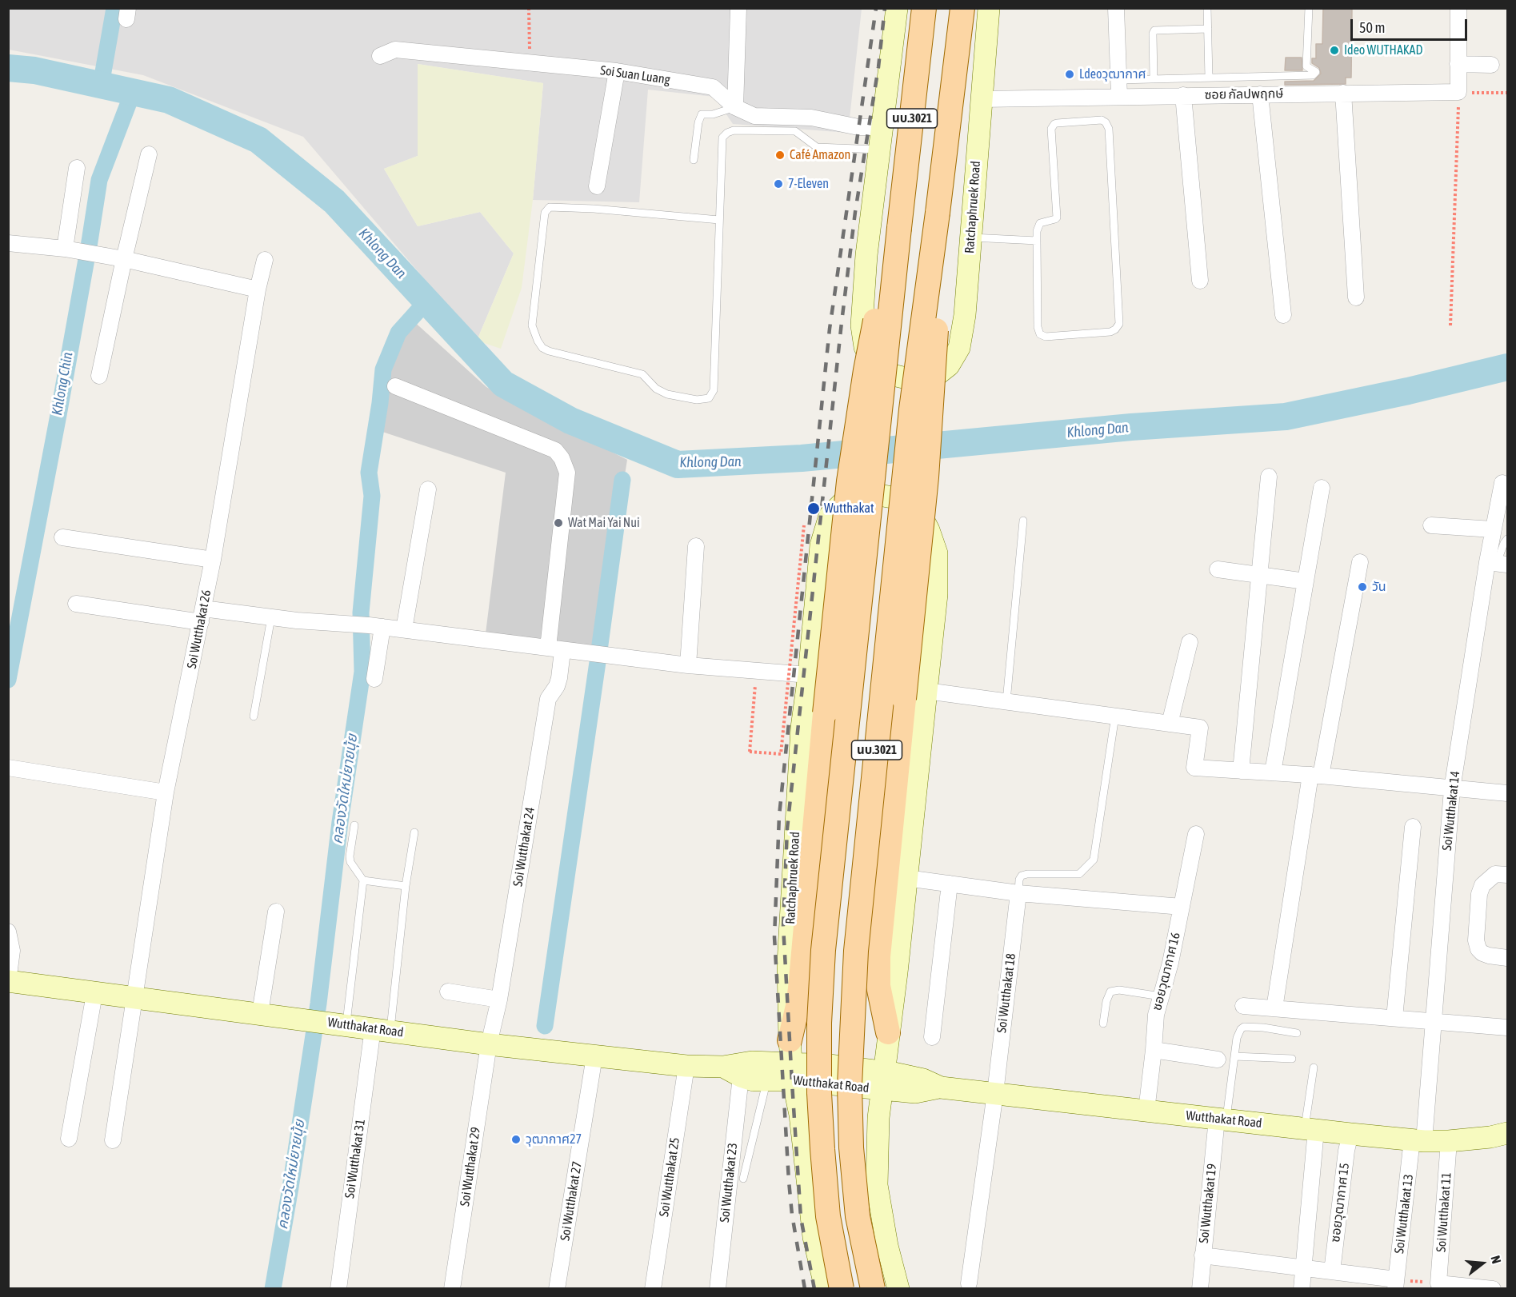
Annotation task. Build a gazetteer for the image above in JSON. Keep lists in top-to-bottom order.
{
  "streets": {
    "main road": ["นบ.3021", "Ratchaphruek Road", "Wutthakat Road"],
    "street": [
      "Soi Suan Luang",
      "ซอย กัลปพฤกษ์",
      "Soi Wutthakat 26",
      "Soi Wutthakat 14",
      "Soi Wutthakat 24",
      "ซอยวุฒากาศ 16",
      "Soi Wutthakat 18",
      "Soi Wutthakat 31",
      "Soi Wutthakat 29",
      "Soi Wutthakat 25",
      "Soi Wutthakat 23",
      "Soi Wutthakat 27",
      "ซอยวุฒากาศ 15",
      "Soi Wutthakat 19",
      "Soi Wutthakat 11",
      "Soi Wutthakat 13"
    ]
  },
  "crossings": [
    ["Soi Suan Luang", "Ratchaphruek Road"],
    ["ซอย กัลปพฤกษ์", "Ratchaphruek Road"],
    ["Ratchaphruek Road", "Wutthakat Road"],
    ["Soi Wutthakat 26", "Wutthakat Road"],
    ["Soi Wutthakat 14", "Wutthakat Road"],
    ["Soi Wutthakat 14", "Soi Wutthakat 13"],
    ["Soi Wutthakat 24", "Wutthakat Road"],
    ["Soi Wutthakat 24", "Soi Wutthakat 29"],
    ["ซอยวุฒากาศ 16", "Wutthakat Road"],
    ["Soi Wutthakat 18", "Wutthakat Road"],
    ["Wutthakat Road", "Soi Wutthakat 31"],
    ["Wutthakat Road", "Soi Wutthakat 29"],
    ["Wutthakat Road", "Soi Wutthakat 25"],
    ["Wutthakat Road", "Soi Wutthakat 23"],
    ["Wutthakat Road", "Soi Wutthakat 27"],
    ["Wutthakat Road", "ซอยวุฒากาศ 15"],
    ["Wutthakat Road", "Soi Wutthakat 19"],
    ["Wutthakat Road", "Soi Wutthakat 11"],
    ["Wutthakat Road", "Soi Wutthakat 13"]
  ],
  "water": ["Khlong Dan", "Khlong Chin", "คลองวัดใหม่ยายนุ้ย"],
  "places": [
    "Ideo WUTHAKAD",
    "Ldeoวุฒากาศ",
    "Café Amazon",
    "7-Eleven",
    "Wutthakat",
    "Wat Mai Yai Nui",
    "วัน",
    "วุฒากาศ27"
  ],
  "scale_bar": "50 m",
  "north": "right"
}
